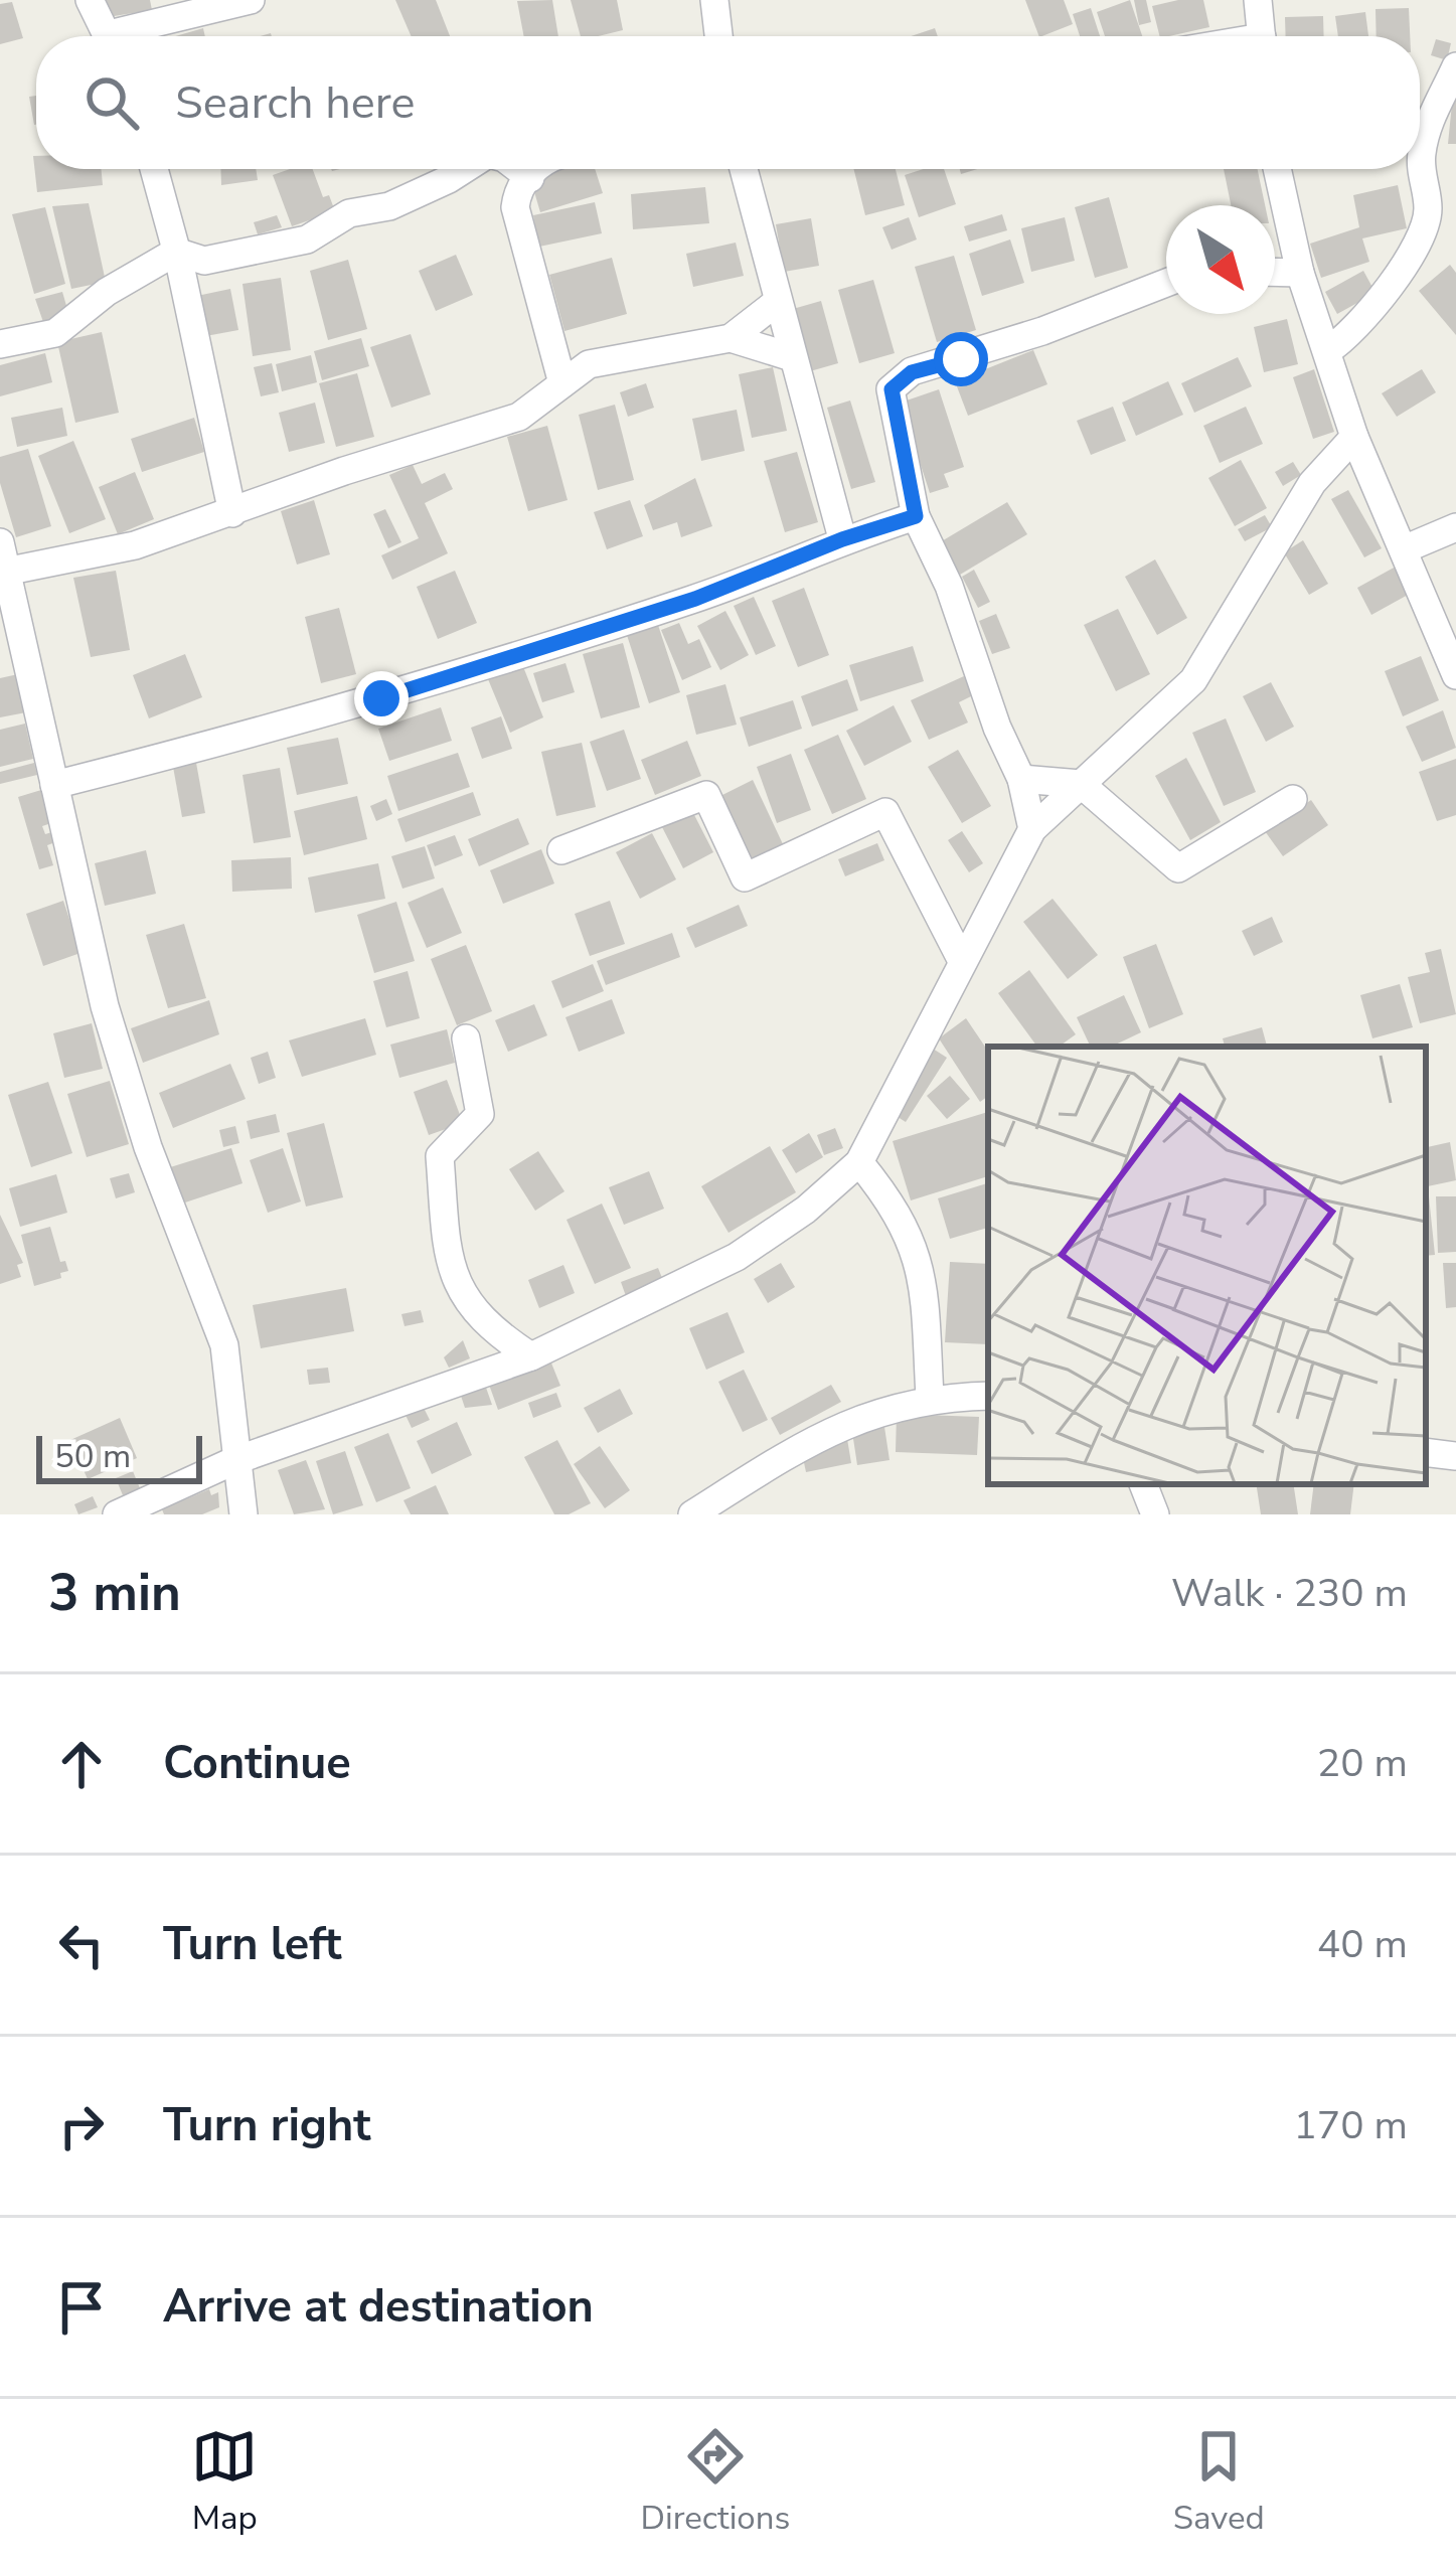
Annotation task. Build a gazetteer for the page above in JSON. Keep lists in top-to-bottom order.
{
  "scale_bar": "50 m",
  "north": "bottom right",
  "page": {
    "search": "Search here",
    "scale": "50 m",
    "heading": ["3 min", "Walk · 230 m"],
    "list": [
      ["Continue", "20 m"],
      ["Turn left", "40 m"],
      ["Turn right", "170 m"],
      "Arrive at destination"
    ],
    "nav": ["Map", "Directions", "Saved"]
  }
}
